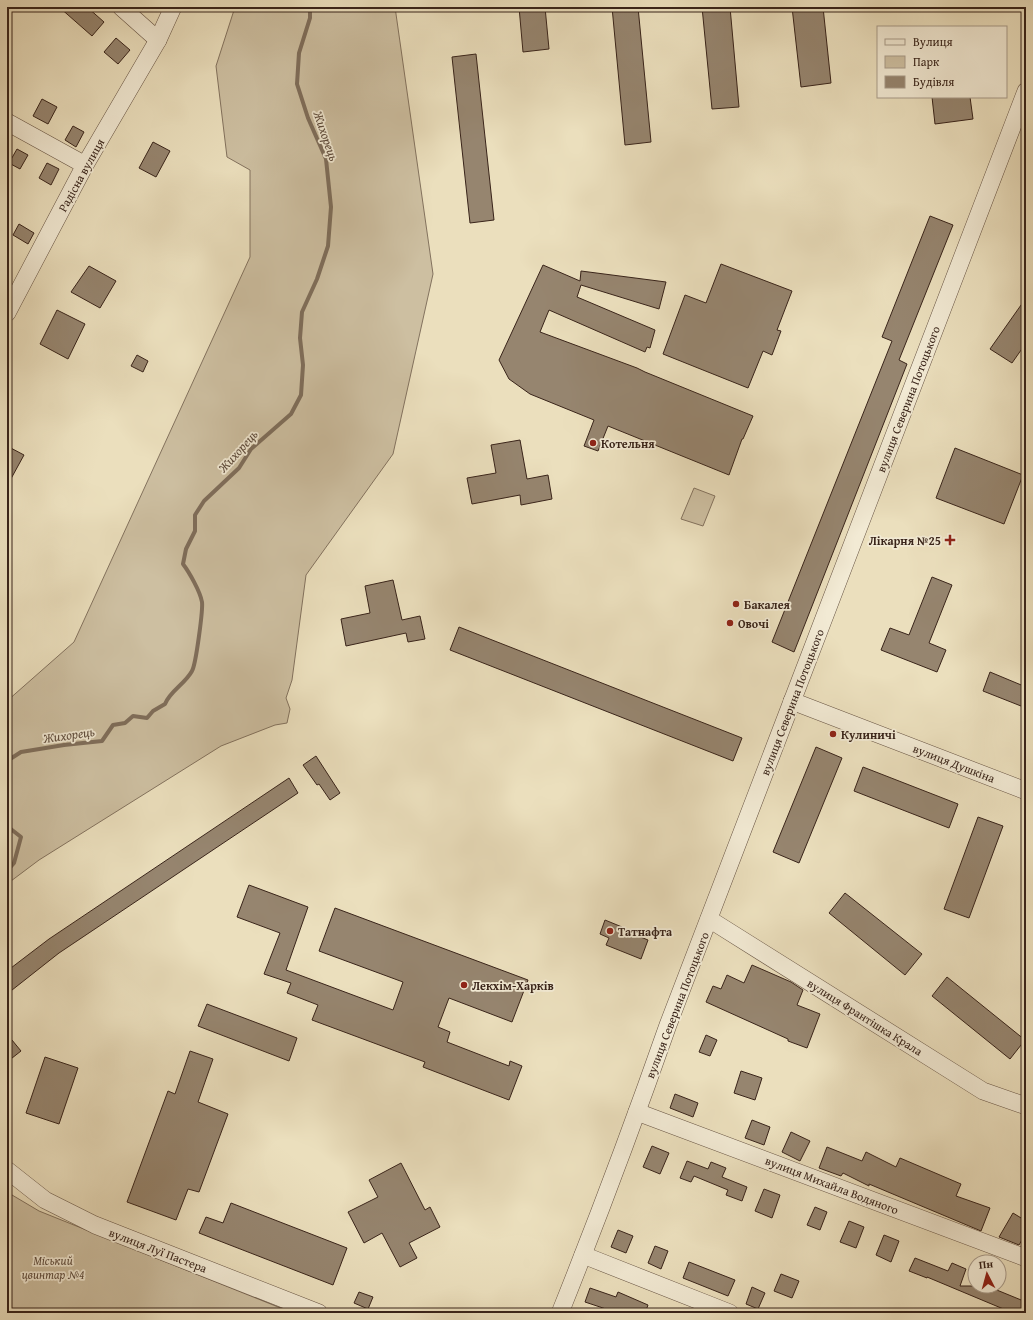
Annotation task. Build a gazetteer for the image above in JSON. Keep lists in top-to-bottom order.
{
  "streets": {
    "street": [
      "Радісна вулиця",
      "вулиця Северина Потоцького",
      "вулиця Душкіна",
      "вулиця Франтішка Крала",
      "вулиця Михайла Водяного",
      "вулиця Луї Пастера"
    ]
  },
  "crossings": [
    ["вулиця Северина Потоцького", "вулиця Душкіна"],
    ["вулиця Северина Потоцького", "вулиця Франтішка Крала"],
    ["вулиця Северина Потоцького", "вулиця Михайла Водяного"]
  ],
  "water": ["Жихорець"],
  "parks": ["Міський цвинтар №4"],
  "places": {
    "other": [
      "Котельня",
      "Бакалея",
      "Овочі",
      "Кулиничі",
      "Татнафта",
      "Лекхім-Харків"
    ],
    "health": ["Лікарня №25"]
  },
  "legend": ["Вулиця", "Парк", "Будівля"],
  "north": "top"
}
